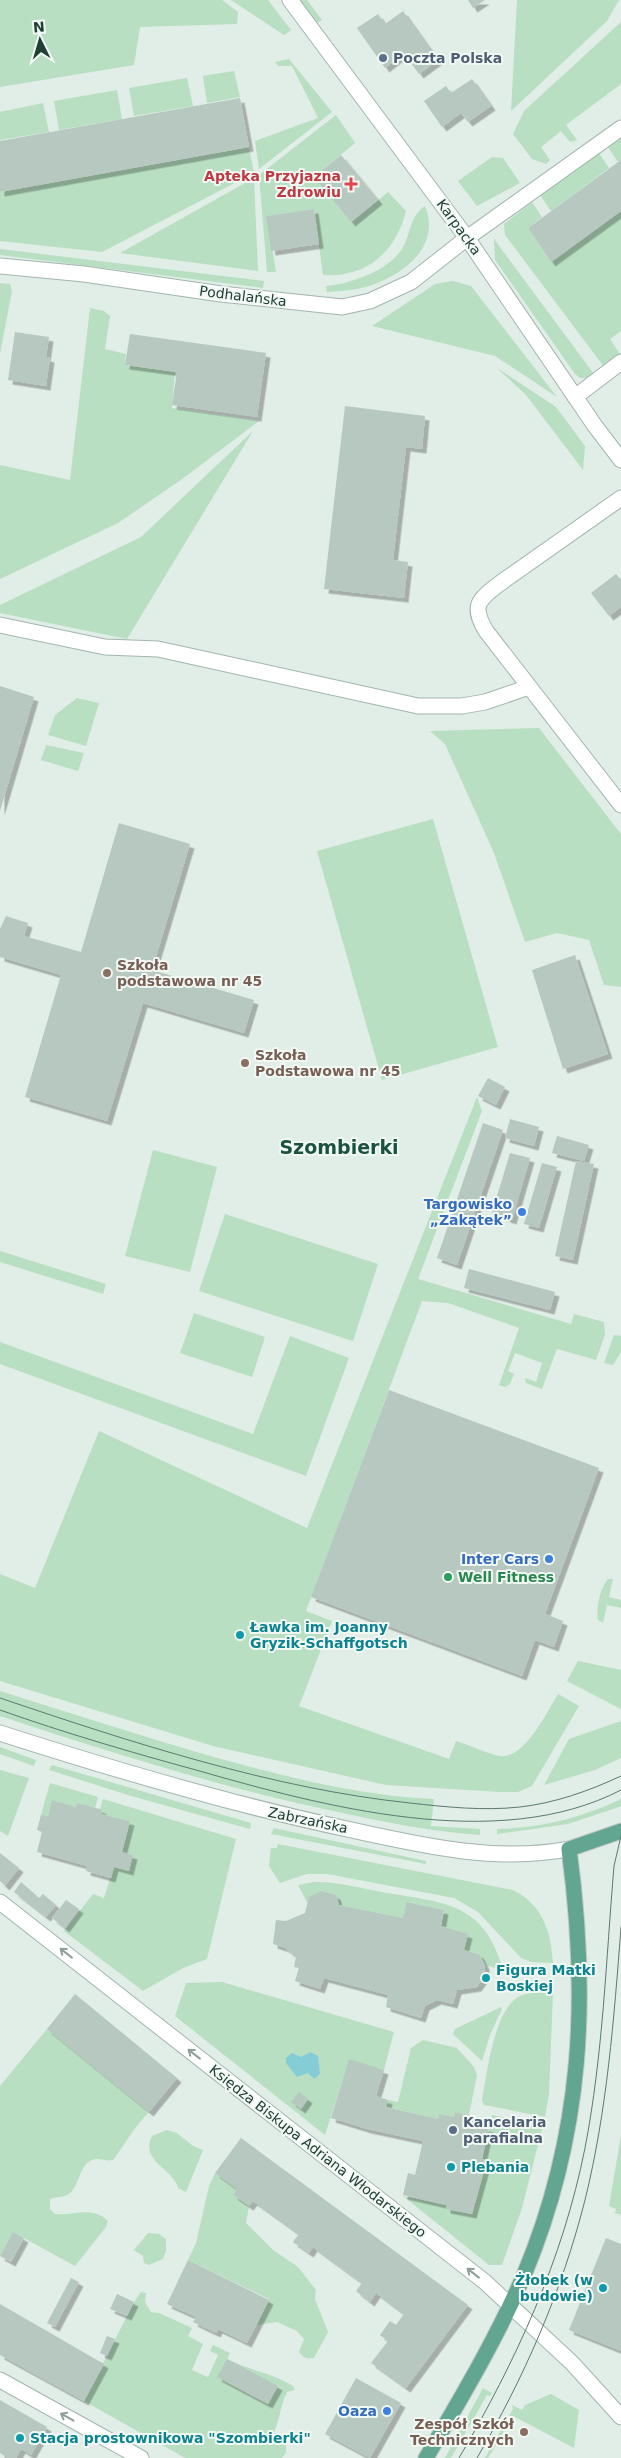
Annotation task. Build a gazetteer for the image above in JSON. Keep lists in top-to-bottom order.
{
  "streets": {
    "main road": ["Zabrzańska"],
    "street": ["Karpacka", "Podhalańska", "Księdza Biskupa Adriana Włodarskiego"]
  },
  "crossings": [
    ["Karpacka", "Podhalańska"]
  ],
  "one_way": ["Księdza Biskupa Adriana Włodarskiego"],
  "districts": ["Szombierki"],
  "places": {
    "other": [
      "Poczta Polska",
      "Szkoła podstawowa nr 45",
      "Szkoła Podstawowa nr 45",
      "Targowisko „Zakątek”",
      "Inter Cars",
      "Well Fitness",
      "Ławka im. Joanny Gryzik-Schaffgotsch",
      "Figura Matki Boskiej",
      "Kancelaria parafialna",
      "Plebania",
      "Żłobek (w budowie)",
      "Oaza",
      "Zespół Szkół Technicznych",
      "Stacja prostownikowa \"Szombierki\""
    ],
    "health": ["Apteka Przyjazna Zdrowiu"]
  },
  "north": "top"
}
